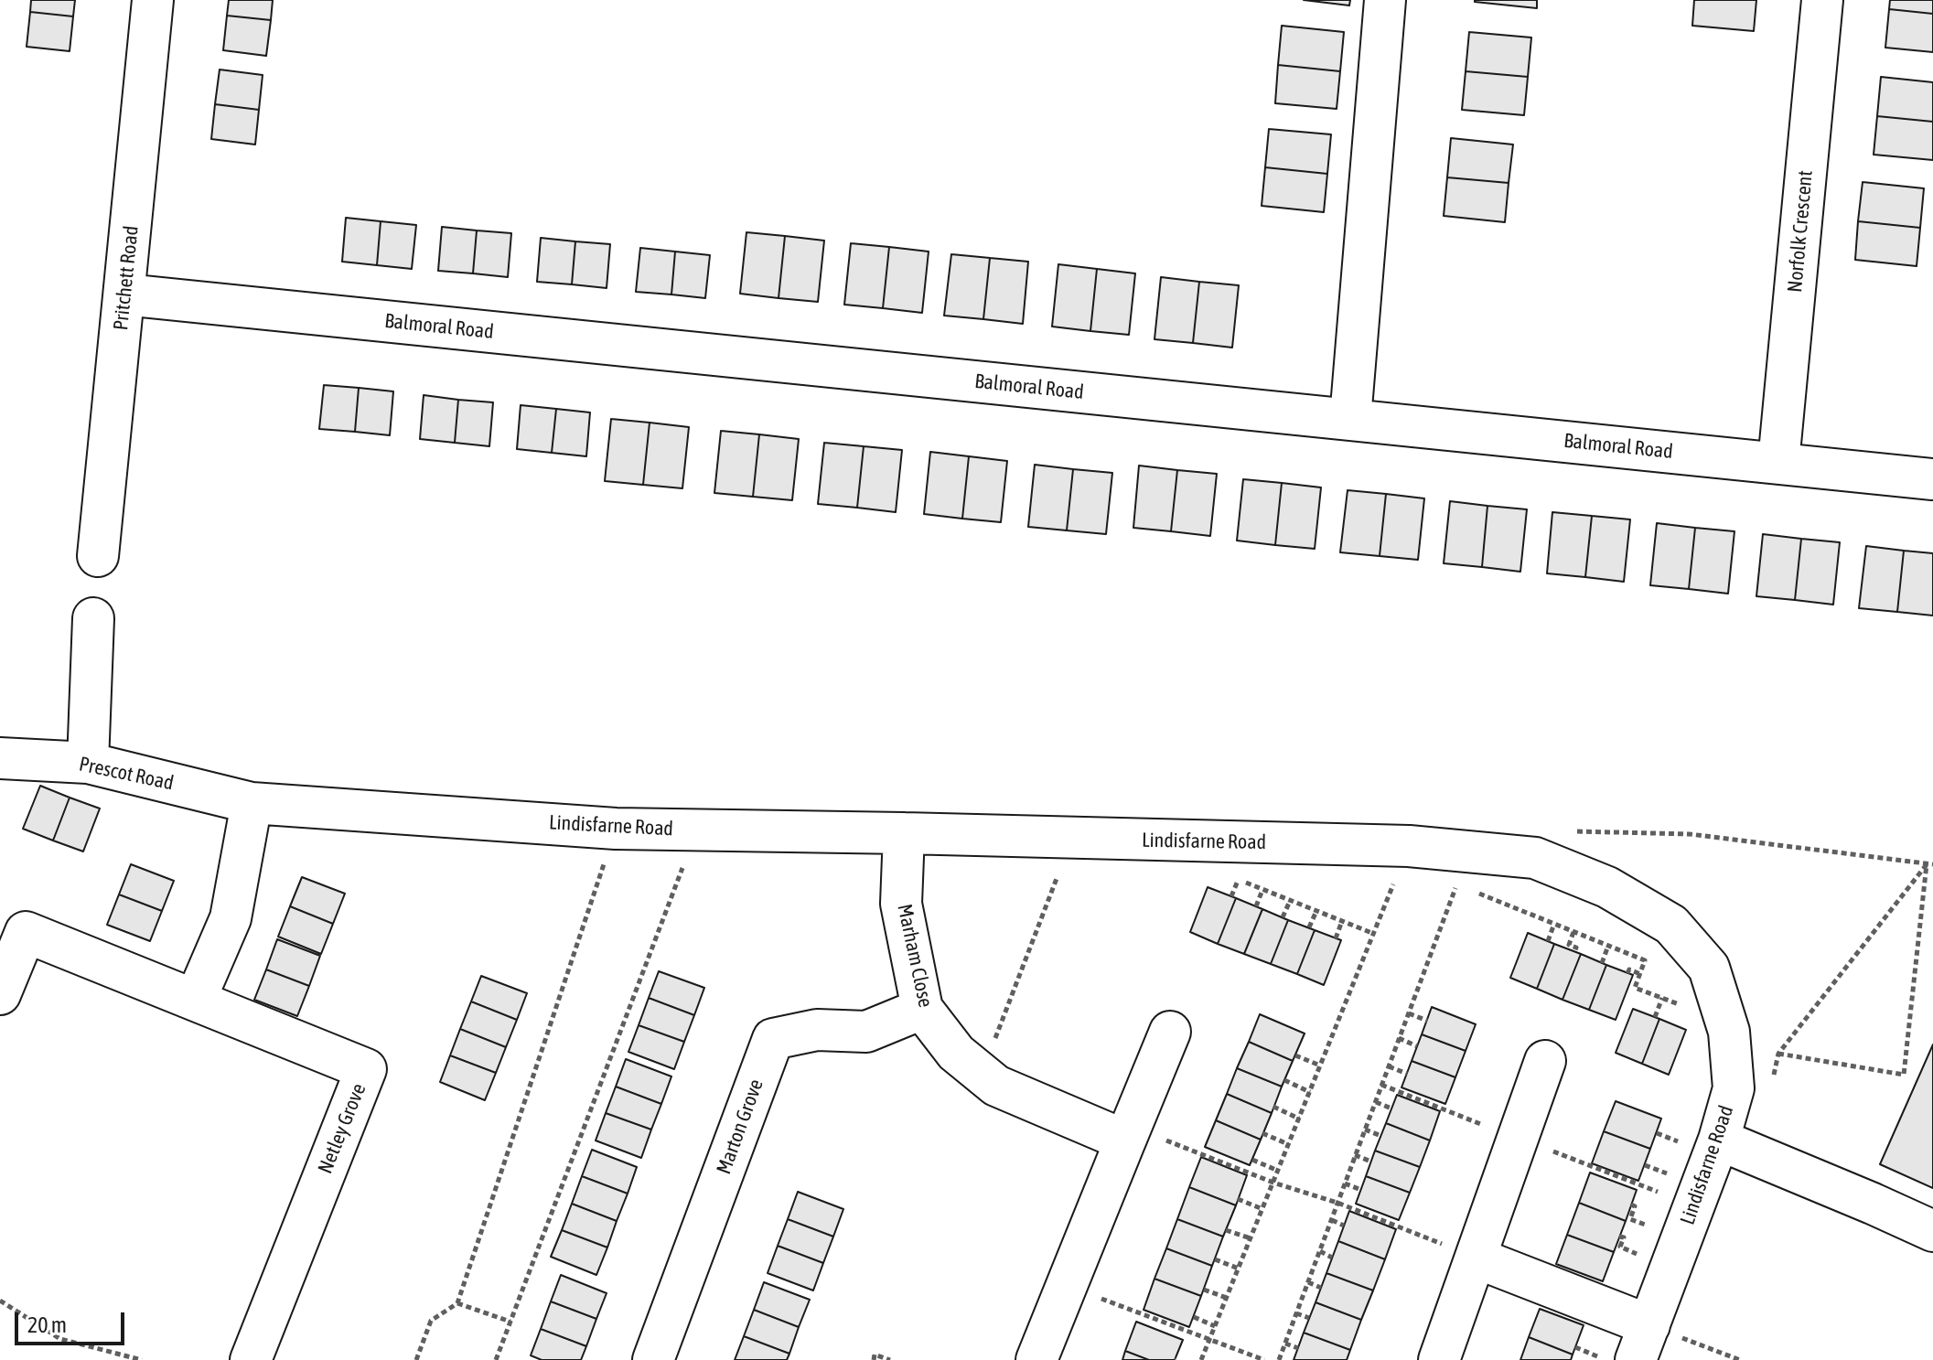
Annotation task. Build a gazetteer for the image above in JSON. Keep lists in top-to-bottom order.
{
  "streets": {
    "street": [
      "Norfolk Crescent",
      "Pritchett Road",
      "Balmoral Road",
      "Prescot Road",
      "Lindisfarne Road",
      "Marham Close",
      "Marton Grove",
      "Netley Grove"
    ]
  },
  "crossings": [
    ["Norfolk Crescent", "Balmoral Road"],
    ["Pritchett Road", "Balmoral Road"],
    ["Prescot Road", "Lindisfarne Road"],
    ["Lindisfarne Road", "Marham Close"],
    ["Marham Close", "Marton Grove"]
  ],
  "scale_bar": "20 m"
}
